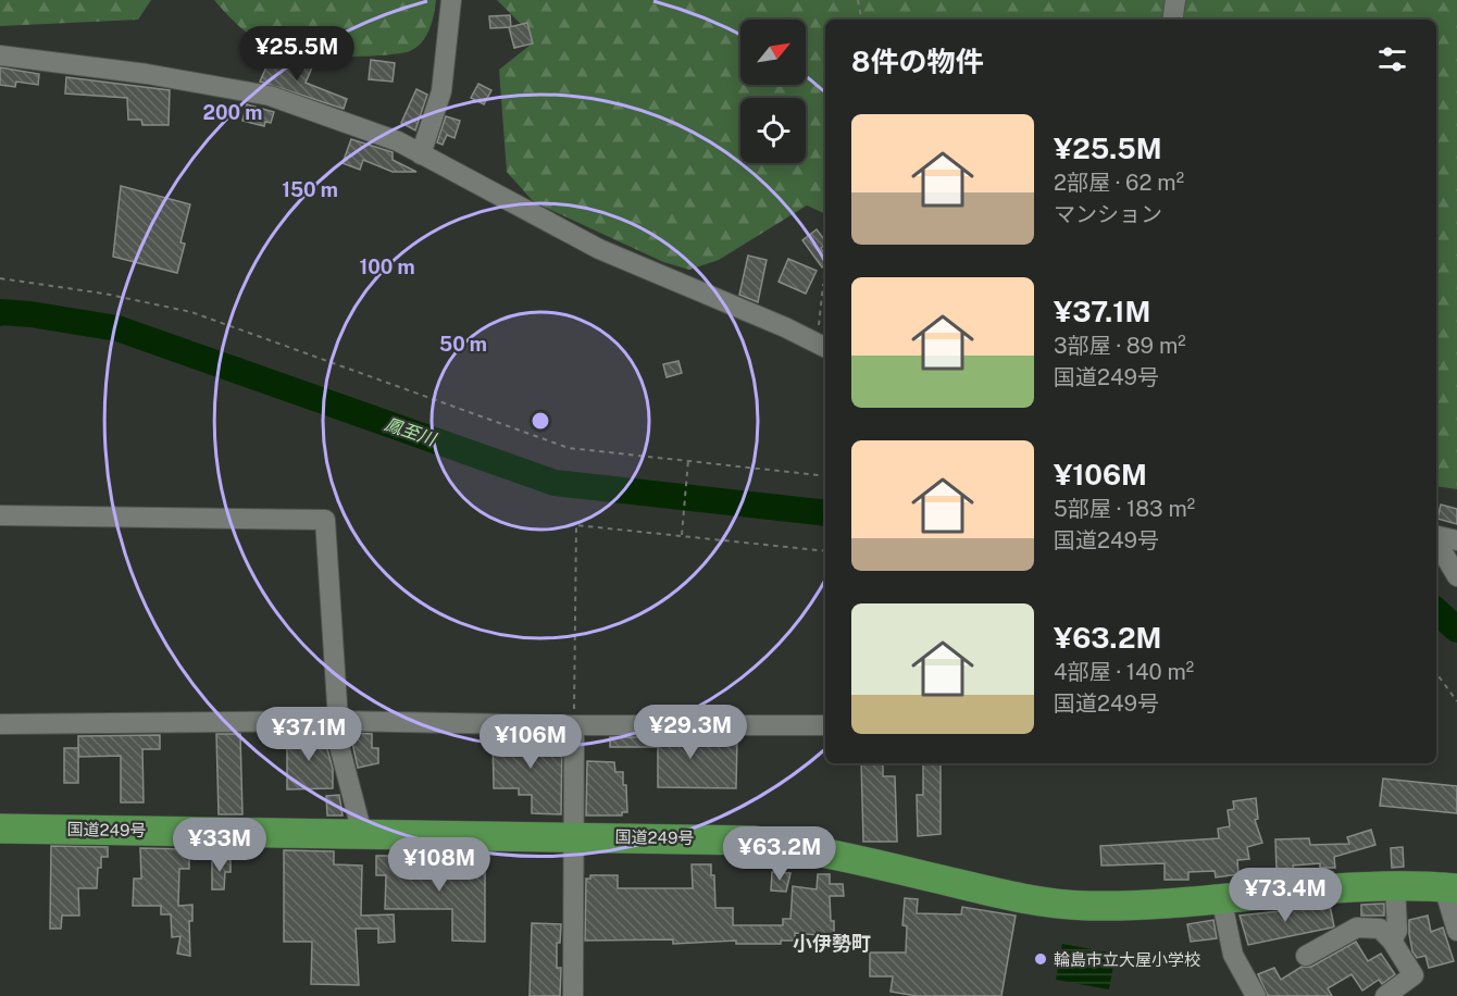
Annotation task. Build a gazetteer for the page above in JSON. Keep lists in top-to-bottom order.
{
  "streets": {
    "highway": ["国道249号"]
  },
  "districts": ["小伊勢町"],
  "water": ["鳳至川"],
  "places": ["輪島市立大屋小学校"],
  "north": "top right",
  "page": {
    "heading": "8件の物件",
    "price": [
      "¥25.5M",
      "¥29.3M",
      "¥37.1M",
      "¥106M",
      "¥33M",
      "¥63.2M",
      "¥108M",
      "¥73.4M"
    ],
    "list": [
      {
        "name": "¥25.5M",
        "note": "2部屋 · 62 m² · マンション"
      },
      {
        "name": "¥37.1M",
        "note": "3部屋 · 89 m² · 国道249号"
      },
      {
        "name": "¥106M",
        "note": "5部屋 · 183 m² · 国道249号"
      },
      {
        "name": "¥63.2M",
        "note": "4部屋 · 140 m² · 国道249号"
      }
    ]
  },
  "rings": [
    "200 m",
    "150 m",
    "100 m",
    "50 m"
  ]
}
